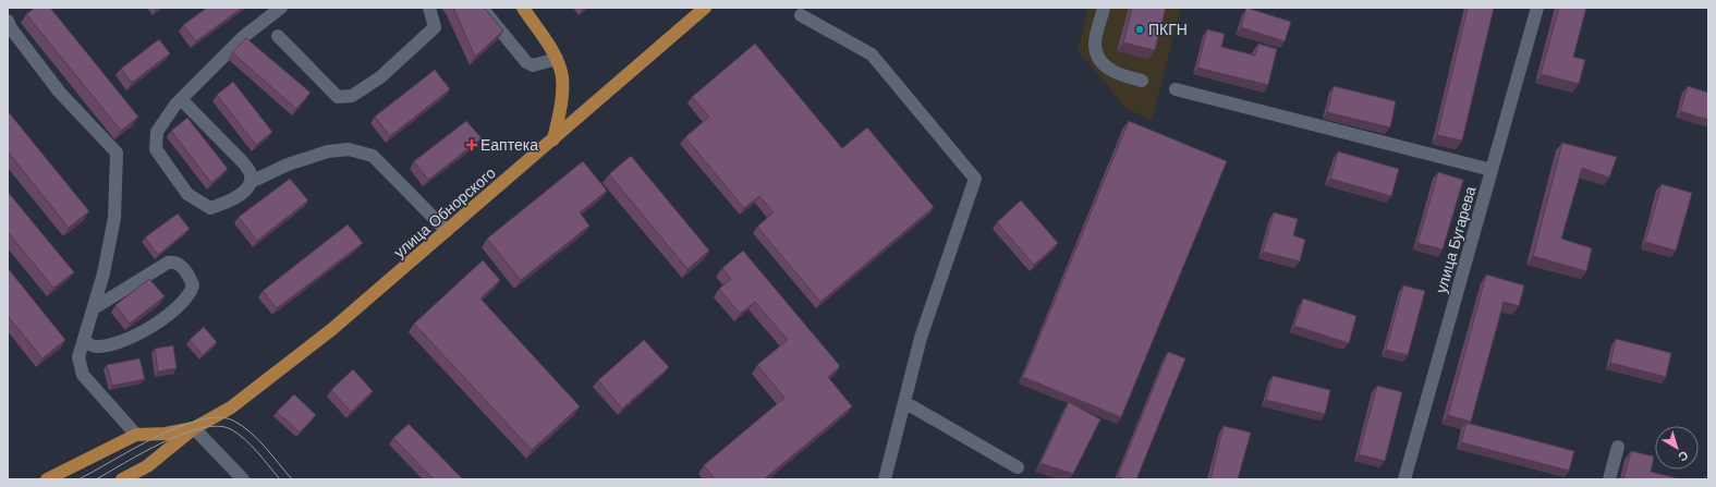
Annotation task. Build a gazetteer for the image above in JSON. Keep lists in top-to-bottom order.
{
  "streets": {
    "main road": ["улица Обнорского"],
    "street": ["улица Бугарева"]
  },
  "places": {
    "other": ["ПКГН"],
    "health": ["Еаптека"]
  },
  "north": "bottom right"
}
